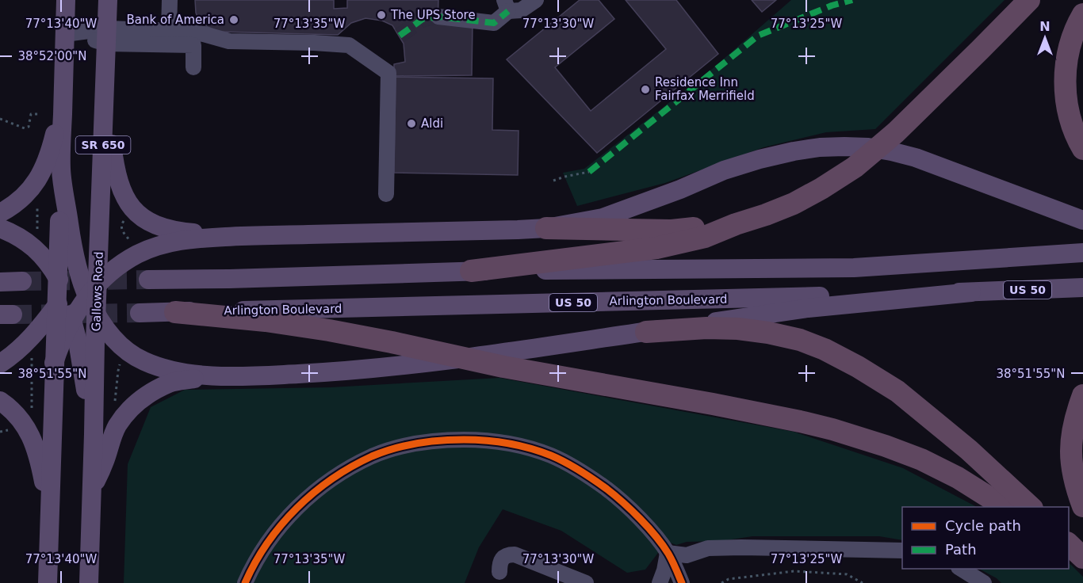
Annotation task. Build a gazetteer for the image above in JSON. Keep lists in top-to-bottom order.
{
  "streets": {
    "main road": [
      "SR 650",
      "US 50",
      "Gallows Road",
      "Arlington Boulevard"
    ]
  },
  "crossings": [
    ["SR 650", "Gallows Road"]
  ],
  "places": [
    "The UPS Store",
    "Bank of America",
    "Residence Inn Fairfax Merrifield",
    "Aldi"
  ],
  "legend": ["Cycle path", "Path"],
  "north": "top",
  "coordinates": [
    "77°13'40\"W",
    "77°13'35\"W",
    "77°13'30\"W",
    "77°13'25\"W",
    "38°52'00\"N",
    "38°51'55\"N"
  ]
}
